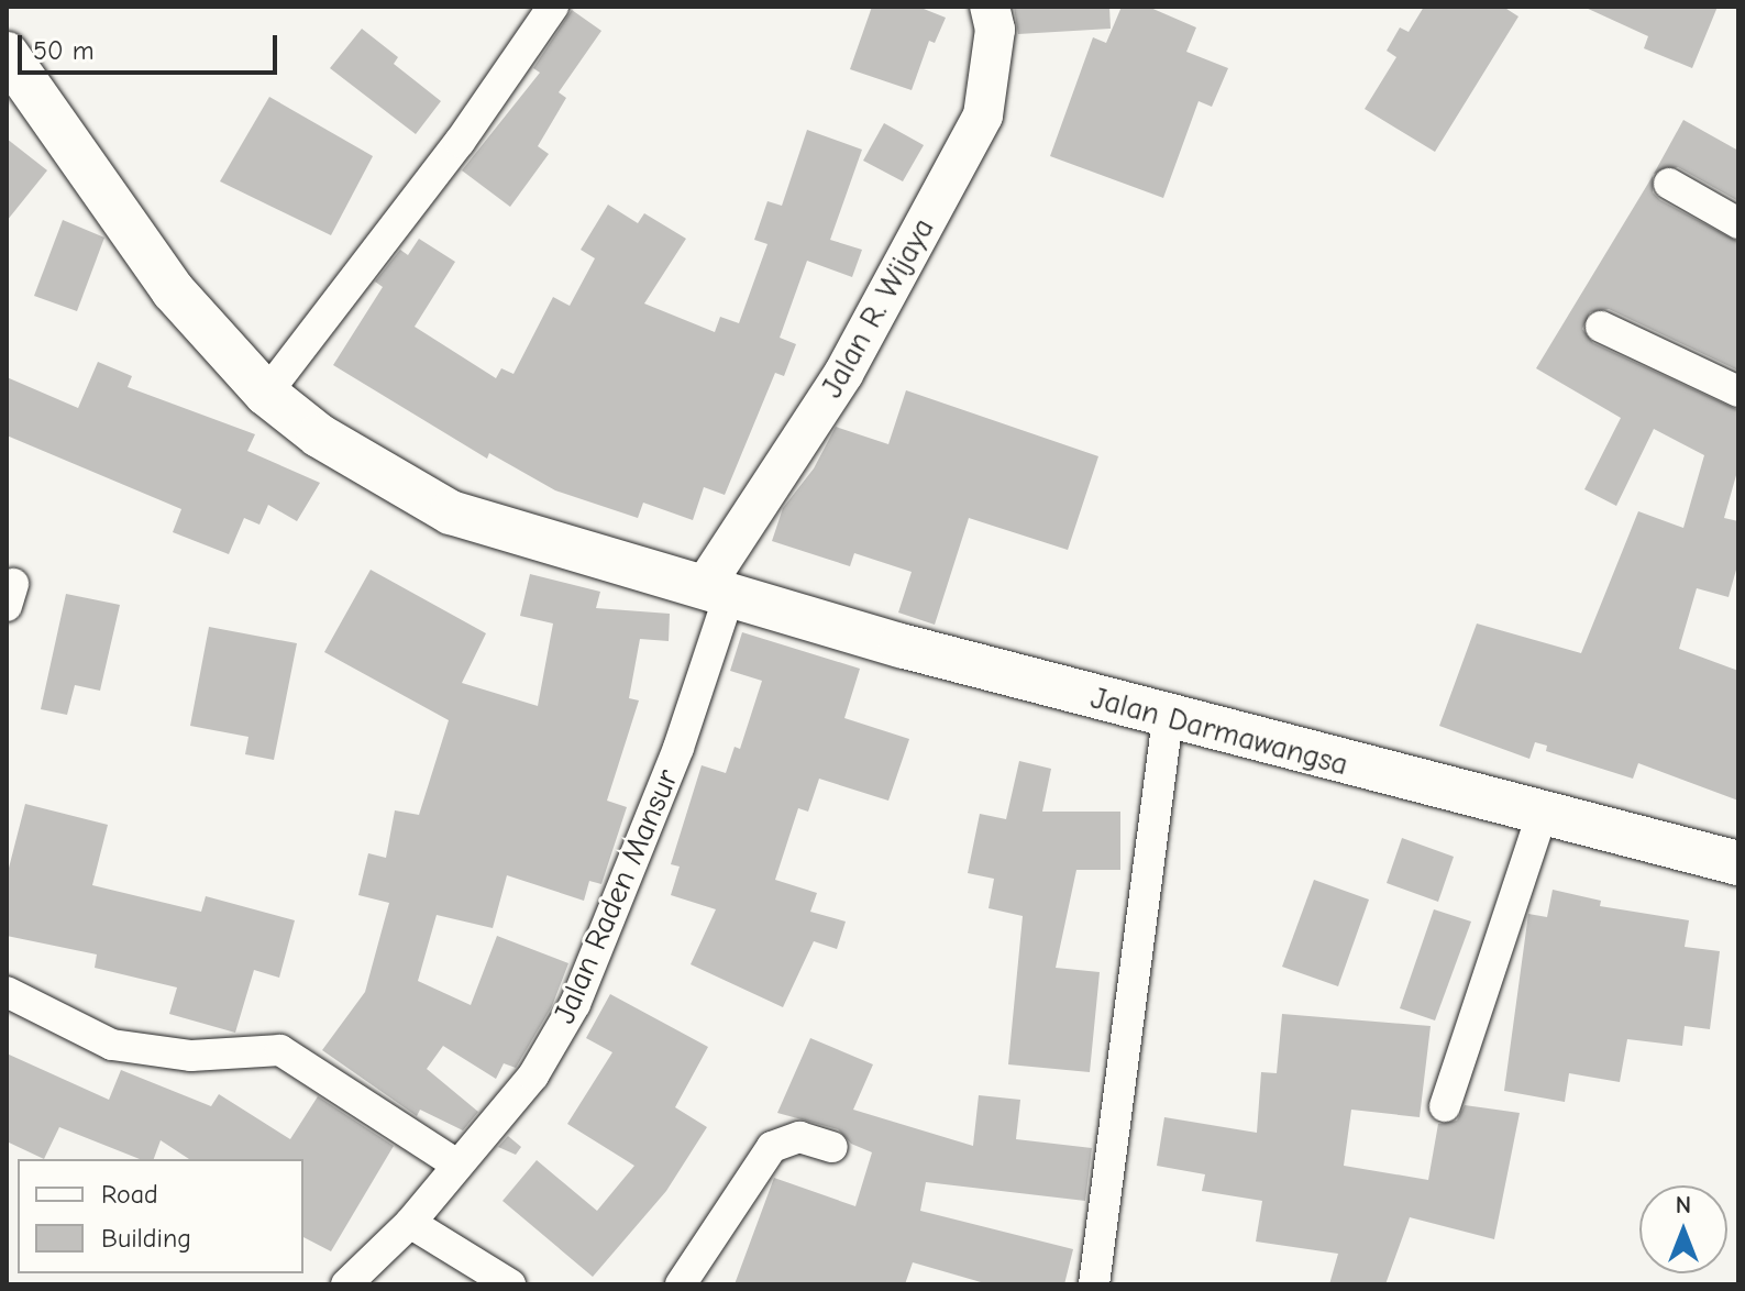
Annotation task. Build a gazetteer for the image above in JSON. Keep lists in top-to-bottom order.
{
  "streets": {
    "main road": ["Jalan Darmawangsa"],
    "street": ["Jalan R. Wijaya", "Jalan Raden Mansur"]
  },
  "crossings": [
    ["Jalan R. Wijaya", "Jalan Darmawangsa"],
    ["Jalan R. Wijaya", "Jalan Raden Mansur"],
    ["Jalan Darmawangsa", "Jalan Raden Mansur"]
  ],
  "legend": ["Road", "Building"],
  "scale_bar": "50 m",
  "north": "top"
}
